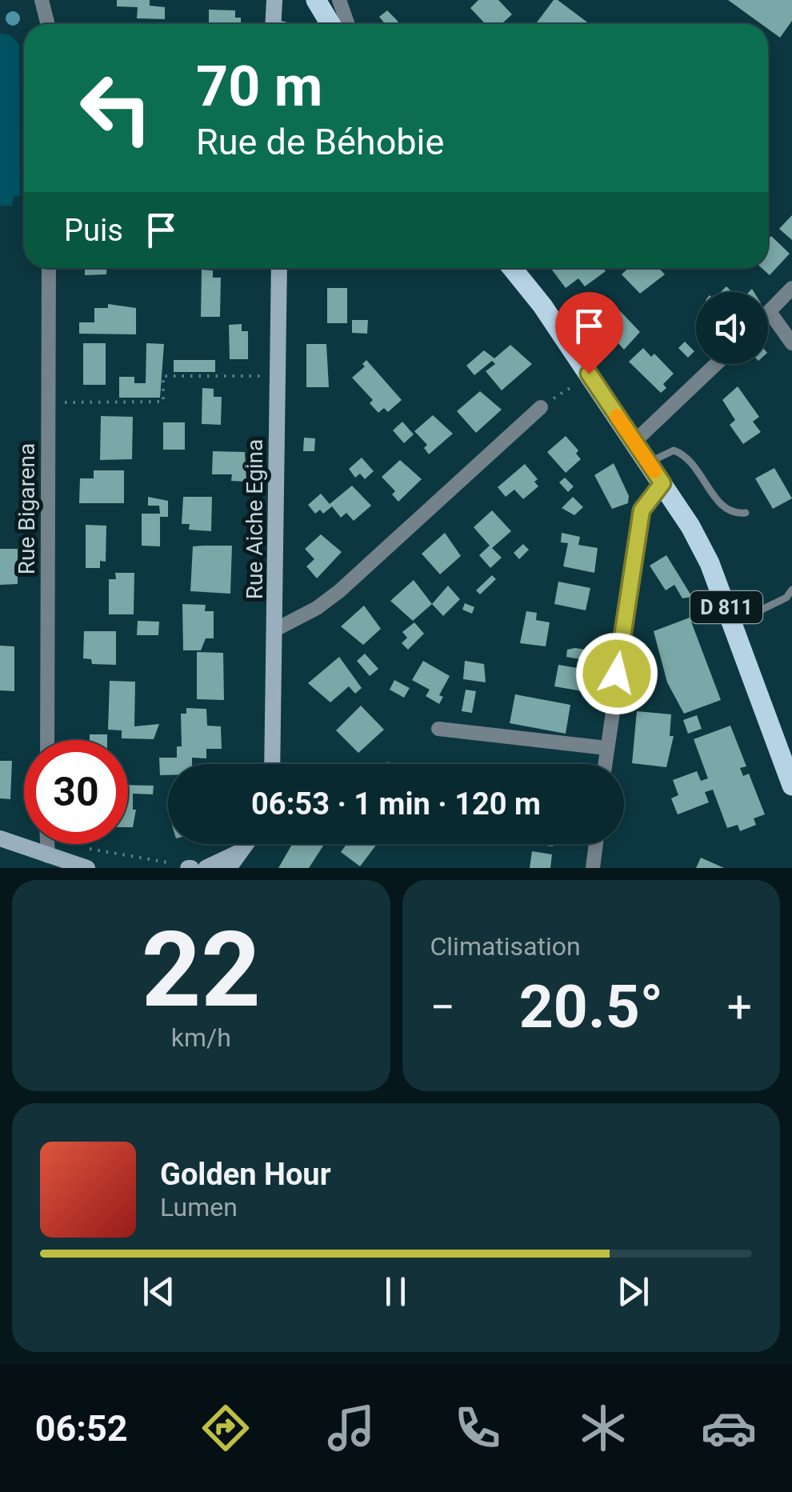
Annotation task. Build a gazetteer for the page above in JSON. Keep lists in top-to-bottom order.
{
  "streets": {
    "main road": ["D 811"],
    "street": ["Rue Bigarena", "Rue Aiche Egina"]
  },
  "page": {
    "turn": ["70 m", "Rue de Béhobie"],
    "then": "Puis",
    "limit": "30",
    "trip": "06:53 · 1 min · 120 m",
    "tile": [
      ["22", "km/h"],
      "Climatisation"
    ],
    "heat": ["−", "20.5°", "+"],
    "song": ["Golden Hour", "Lumen"],
    "tabs": "06:52"
  }
}
